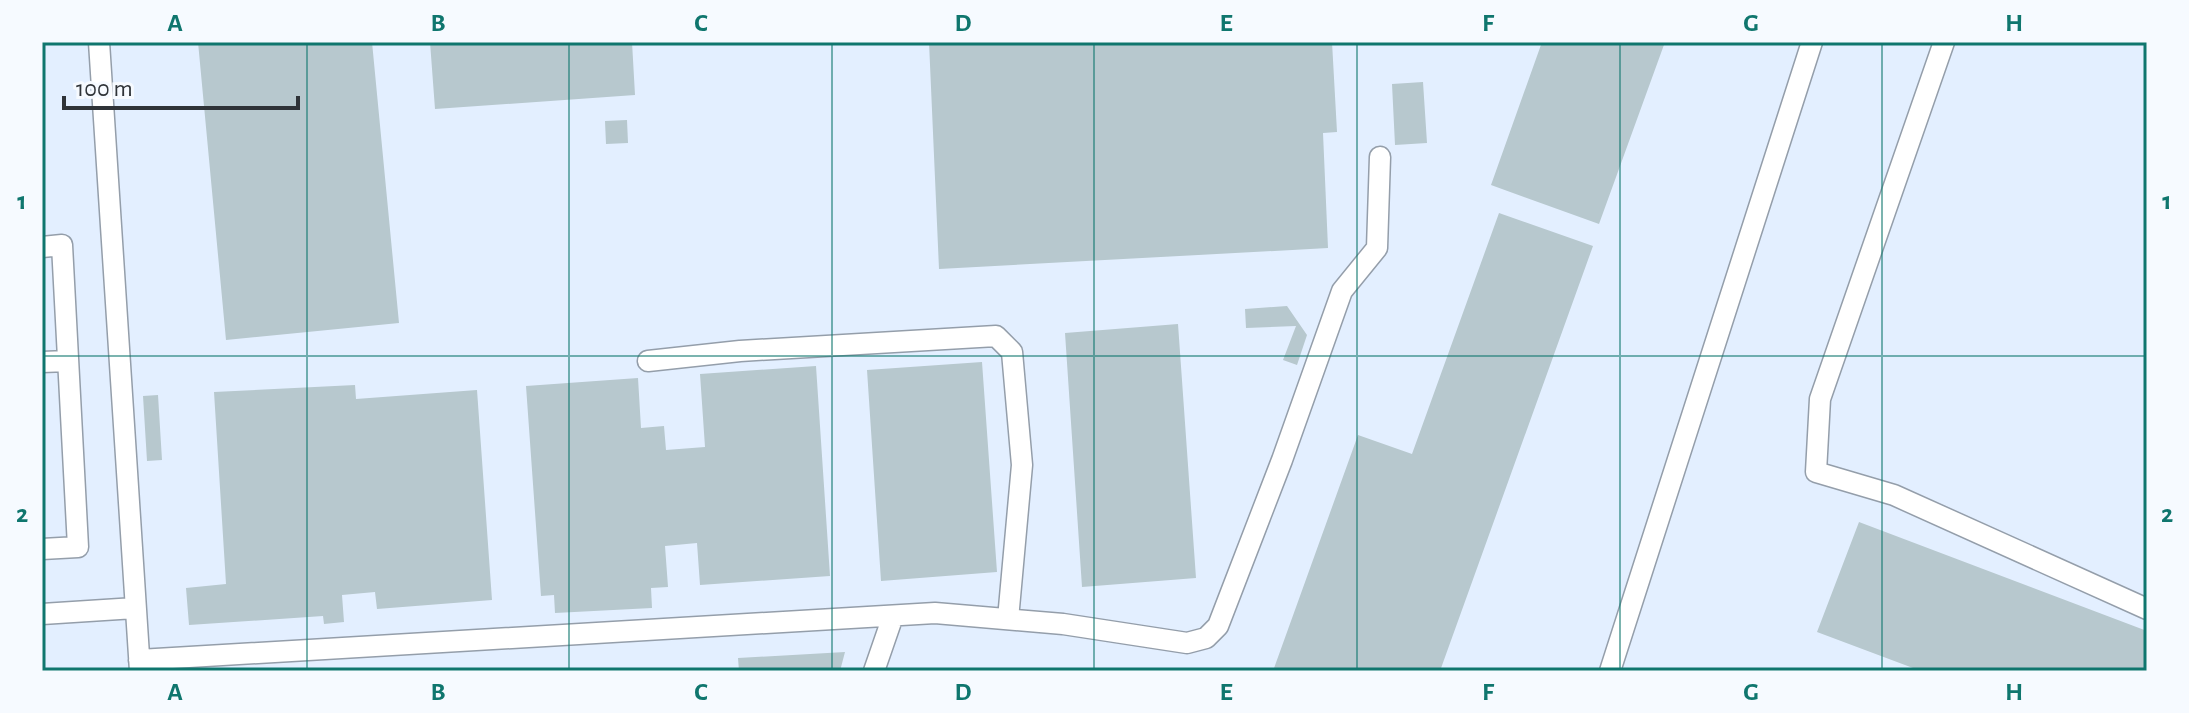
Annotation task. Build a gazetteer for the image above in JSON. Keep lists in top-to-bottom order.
{
  "scale_bar": "100 m",
  "grid": {
    "columns": [
      "A",
      "B",
      "C",
      "D",
      "E",
      "F",
      "G",
      "H"
    ],
    "rows": ["1", "2"]
  }
}
